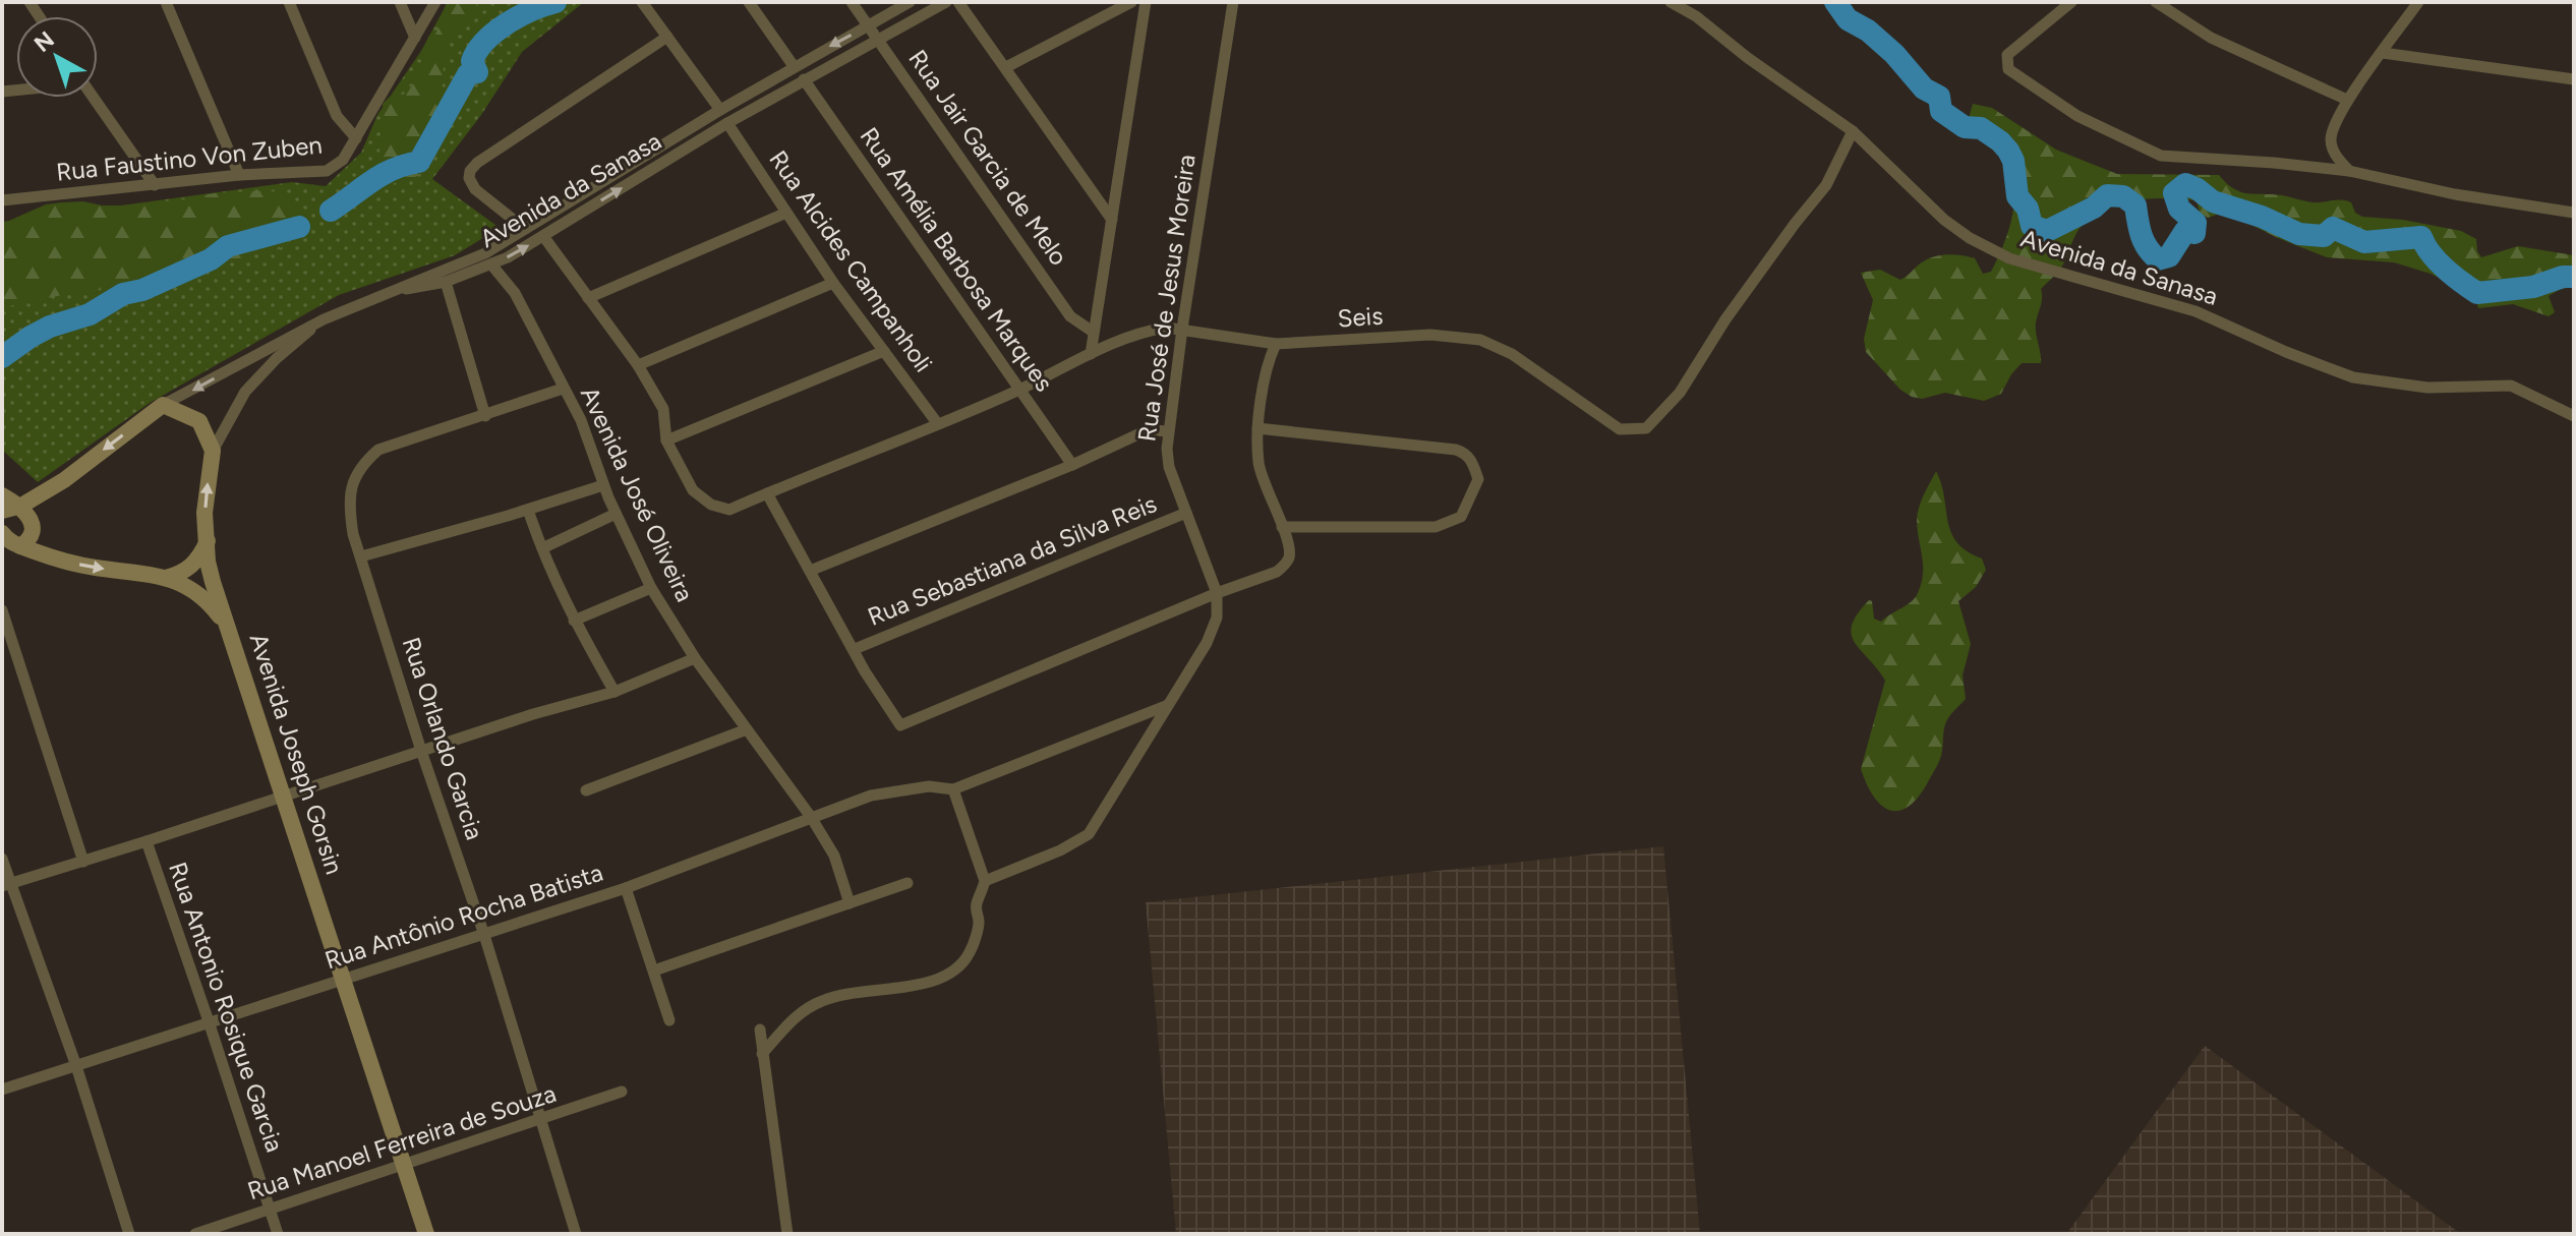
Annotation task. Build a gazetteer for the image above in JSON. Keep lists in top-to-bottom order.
{
  "streets": {
    "street": [
      "Rua Jair Garcia de Melo",
      "Rua Faustino Von Zuben",
      "Avenida da Sanasa",
      "Rua Amélia Barbosa Marques",
      "Rua Alcides Campanholi",
      "Rua José de Jesus Moreira",
      "Seis",
      "Avenida José Oliveira",
      "Rua Sebastiana da Silva Reis",
      "Rua Orlando Garcia",
      "Avenida Joseph Gorsin",
      "Rua Antônio Rocha Batista",
      "Rua Antonio Rosique Garcia",
      "Rua Manoel Ferreira de Souza"
    ]
  },
  "crossings": [
    ["Rua Jair Garcia de Melo", "Avenida da Sanasa"],
    ["Avenida da Sanasa", "Rua Amélia Barbosa Marques"],
    ["Avenida da Sanasa", "Rua Alcides Campanholi"],
    ["Avenida da Sanasa", "Seis"],
    ["Avenida da Sanasa", "Avenida José Oliveira"],
    ["Rua Amélia Barbosa Marques", "Seis"],
    ["Rua Alcides Campanholi", "Seis"],
    ["Rua José de Jesus Moreira", "Seis"],
    ["Rua José de Jesus Moreira", "Rua Sebastiana da Silva Reis"],
    ["Avenida José Oliveira", "Rua Orlando Garcia"],
    ["Avenida José Oliveira", "Rua Antônio Rocha Batista"],
    ["Rua Orlando Garcia", "Rua Antônio Rocha Batista"],
    ["Rua Orlando Garcia", "Rua Manoel Ferreira de Souza"],
    ["Avenida Joseph Gorsin", "Rua Antônio Rocha Batista"],
    ["Avenida Joseph Gorsin", "Rua Manoel Ferreira de Souza"],
    ["Rua Antônio Rocha Batista", "Rua Antonio Rosique Garcia"],
    ["Rua Antonio Rosique Garcia", "Rua Manoel Ferreira de Souza"]
  ],
  "north": "top left"
}
